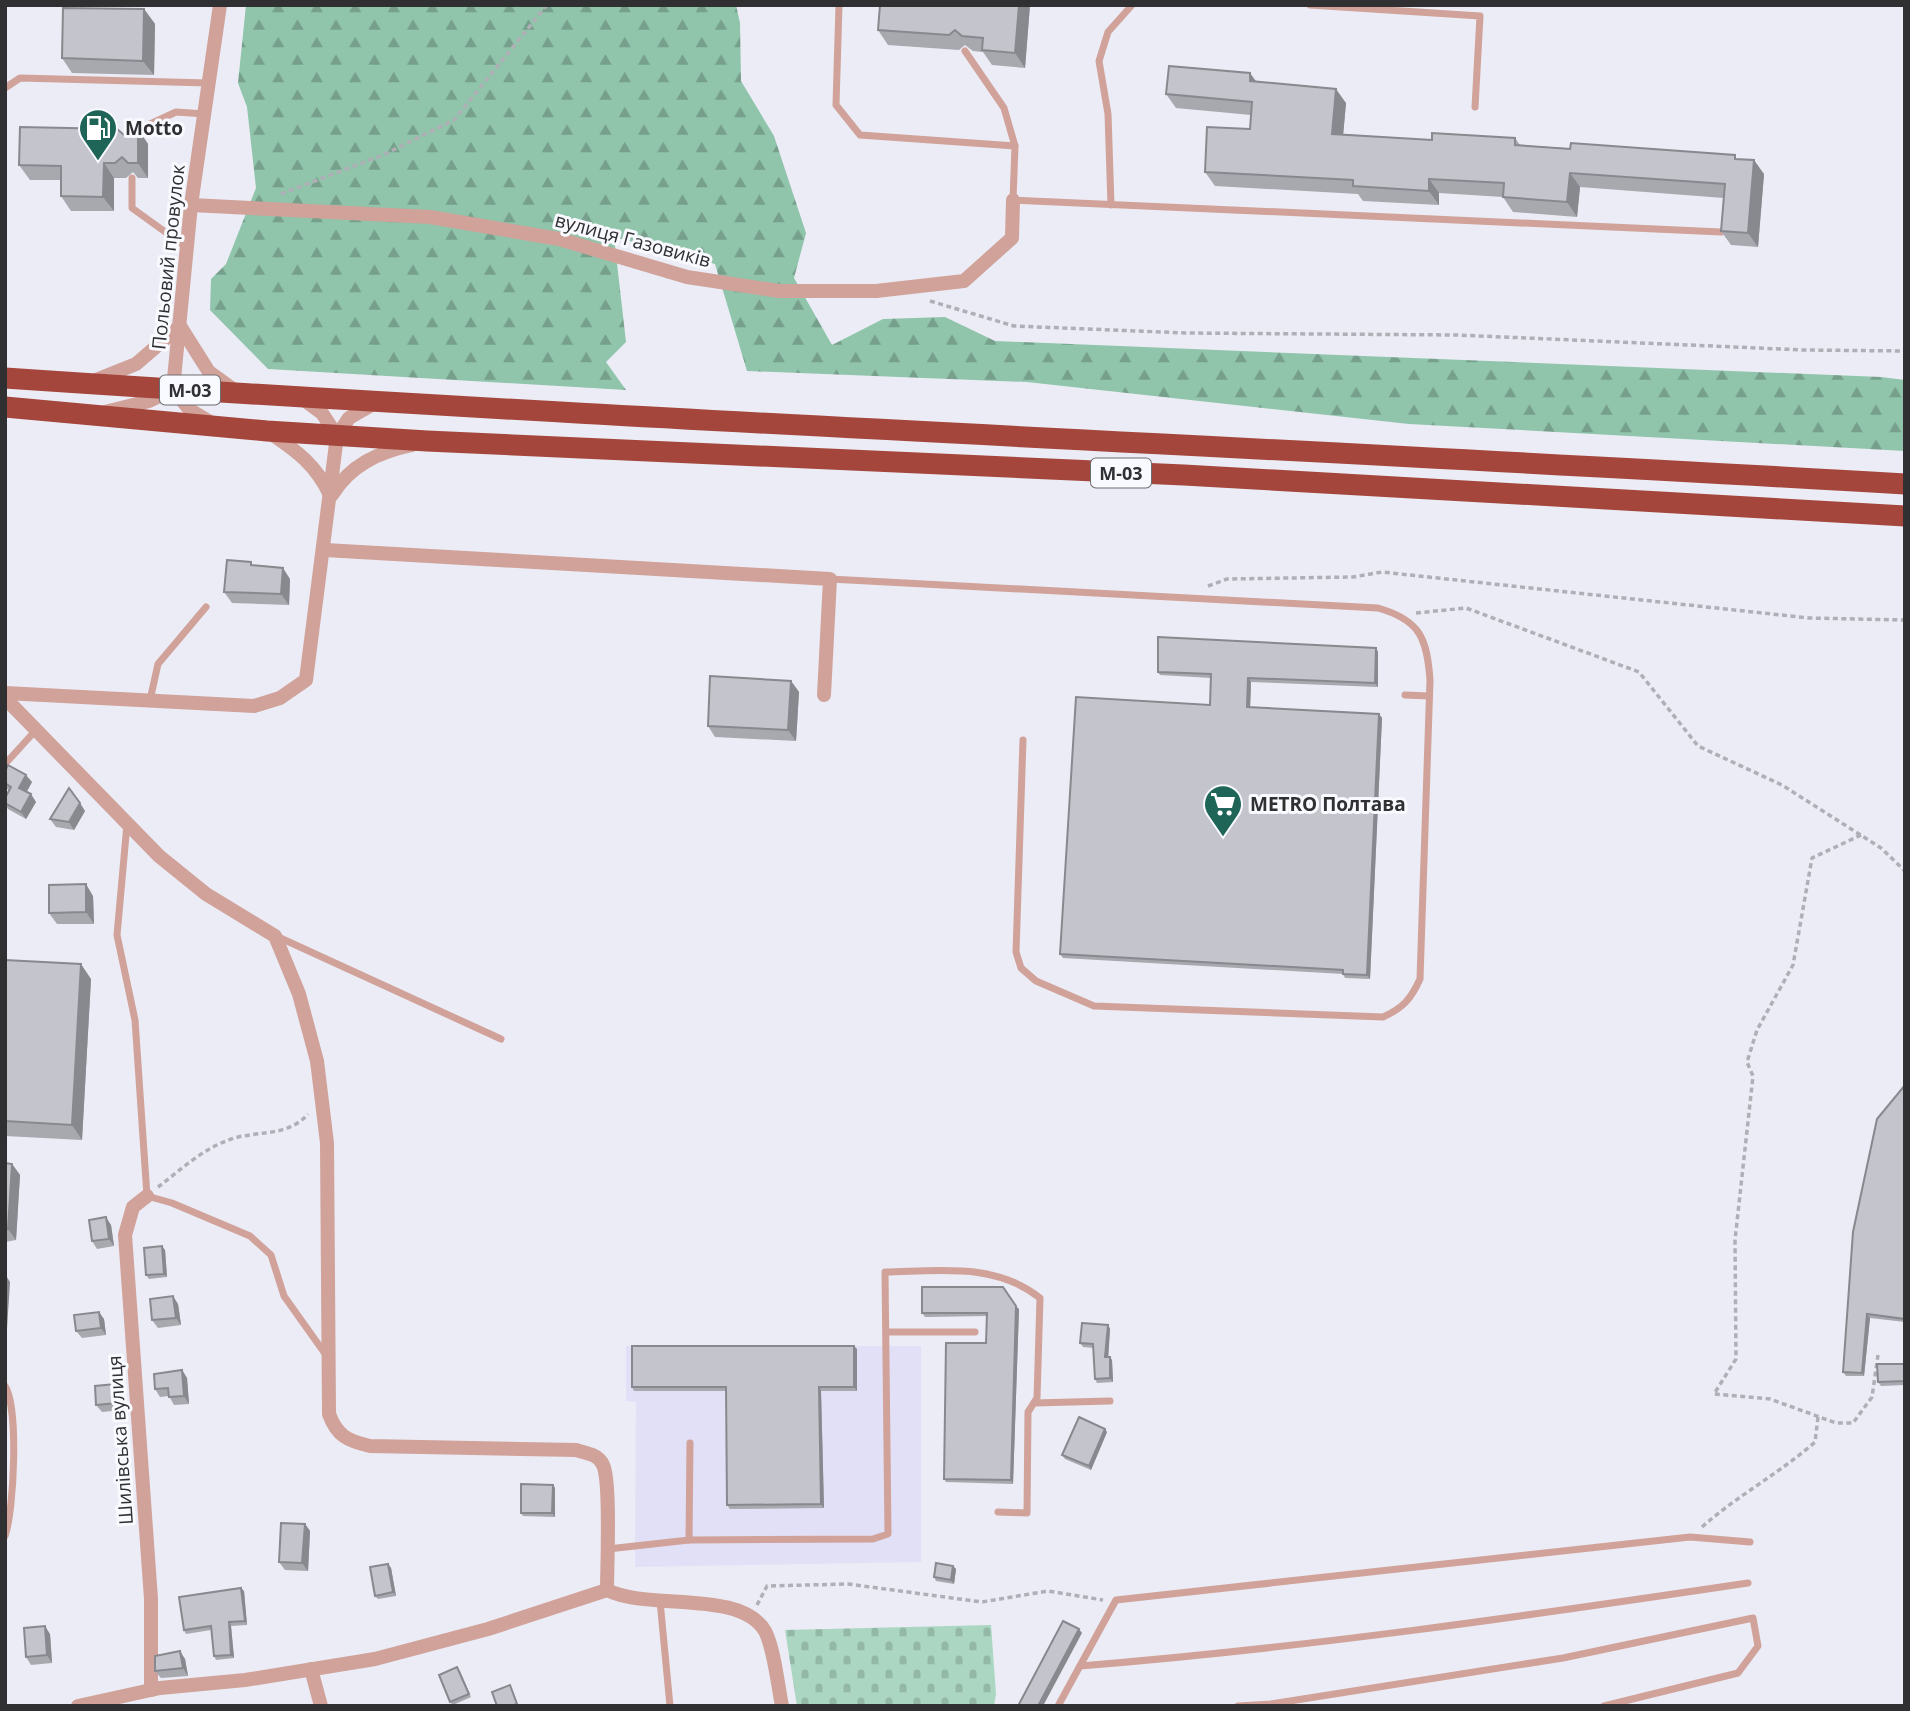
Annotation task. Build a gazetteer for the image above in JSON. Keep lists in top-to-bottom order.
{
  "streets": {
    "highway": ["М-03"],
    "street": ["вулиця Газовиків", "Польовий провулок", "Шилівська вулиця"]
  },
  "crossings": [
    ["вулиця Газовиків", "Польовий провулок"],
    ["Польовий провулок", "М-03"]
  ],
  "places": {
    "fuel station": ["Motto"],
    "supermarket": ["METRO Полтава"]
  }
}
